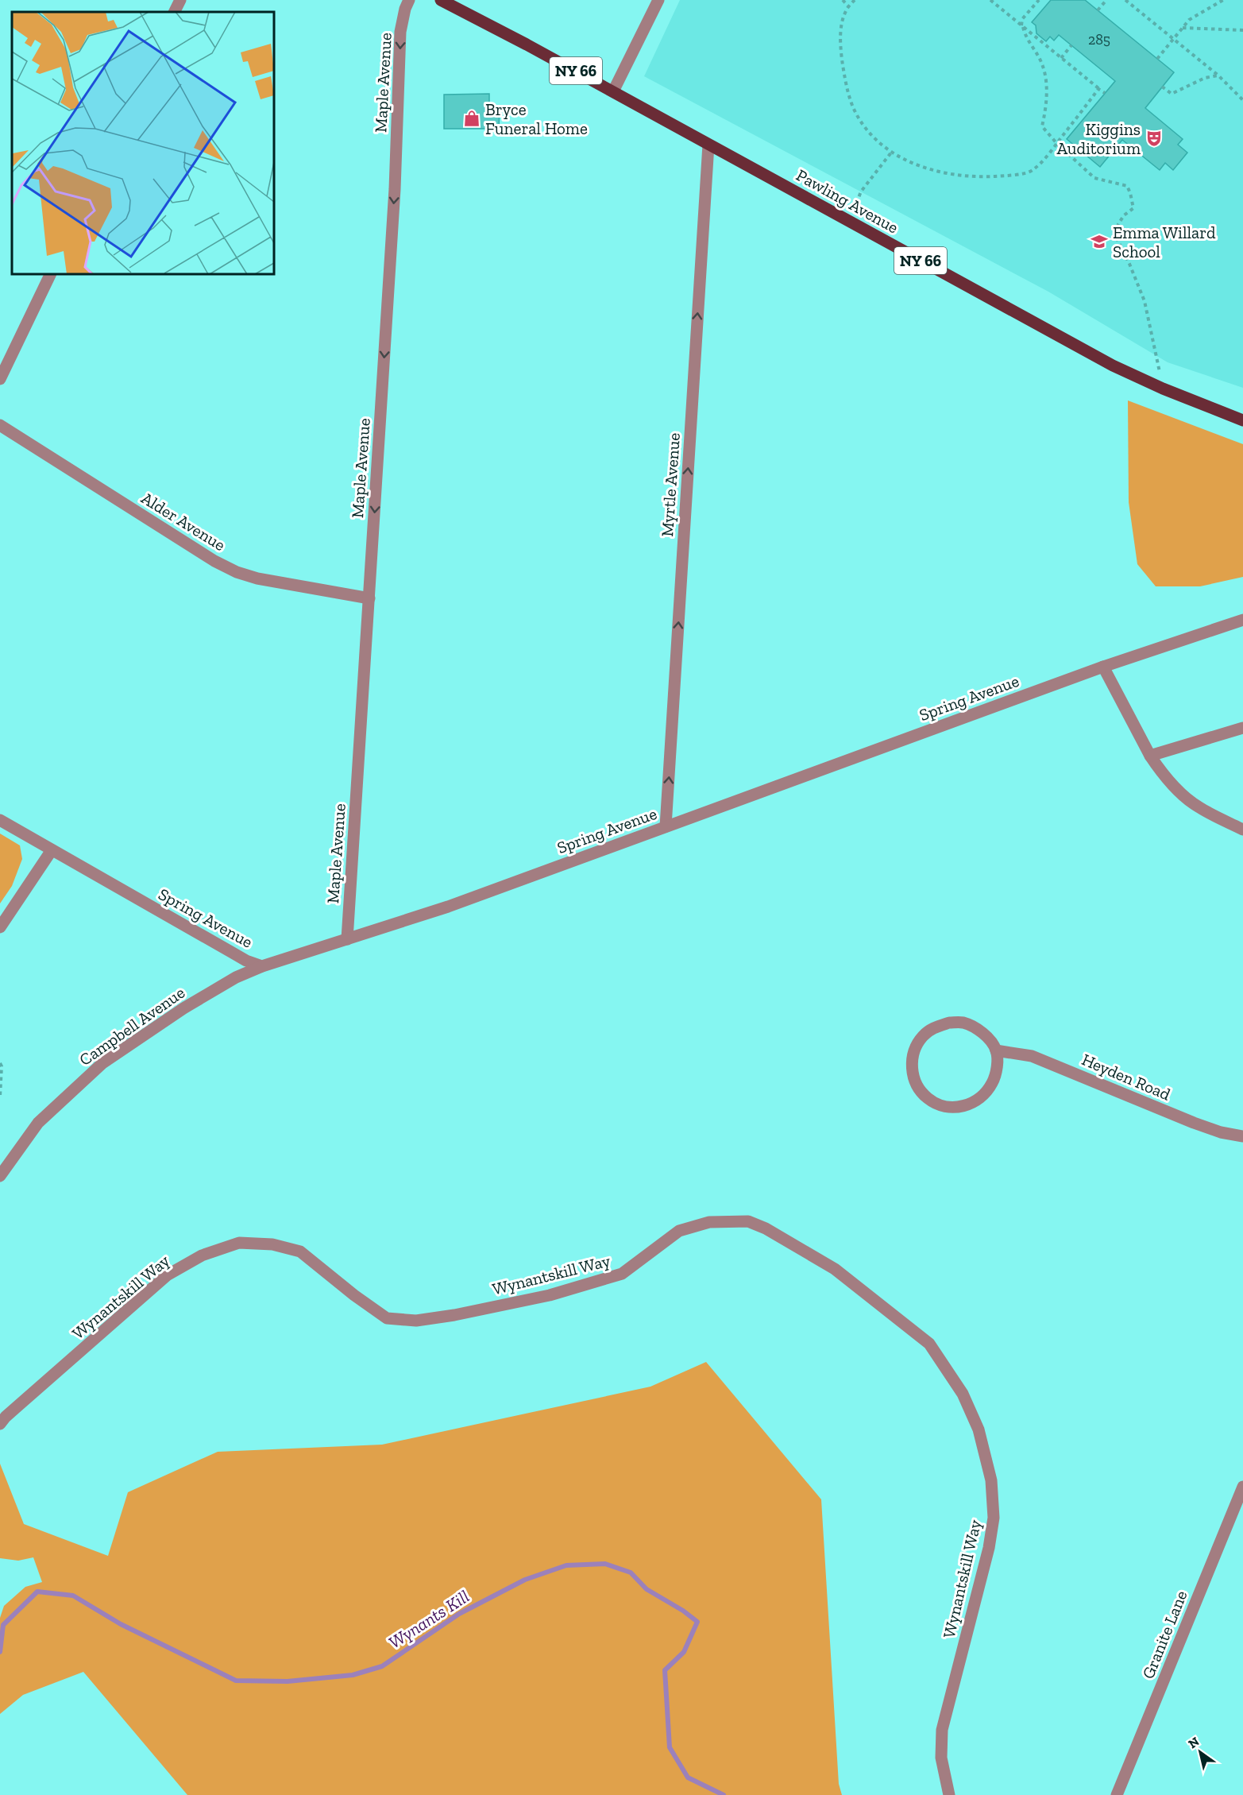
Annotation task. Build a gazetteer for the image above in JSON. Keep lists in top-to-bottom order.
{
  "streets": {
    "main road": ["NY 66", "Pawling Avenue"],
    "street": [
      "Maple Avenue",
      "Myrtle Avenue",
      "Alder Avenue",
      "Spring Avenue",
      "Campbell Avenue",
      "Heyden Road",
      "Wynantskill Way",
      "Granite Lane"
    ]
  },
  "crossings": [
    ["Maple Avenue", "Alder Avenue"],
    ["Maple Avenue", "Spring Avenue"],
    ["Pawling Avenue", "Myrtle Avenue"],
    ["Myrtle Avenue", "Spring Avenue"],
    ["Spring Avenue", "Campbell Avenue"]
  ],
  "one_way": ["Maple Avenue", "Myrtle Avenue"],
  "water": ["Wynants Kill"],
  "places": {
    "shop": ["Bryce Funeral Home"],
    "theatre": ["Kiggins Auditorium"],
    "school or university": ["Emma Willard School"]
  },
  "house_numbers": ["285"],
  "north": "top left"
}
